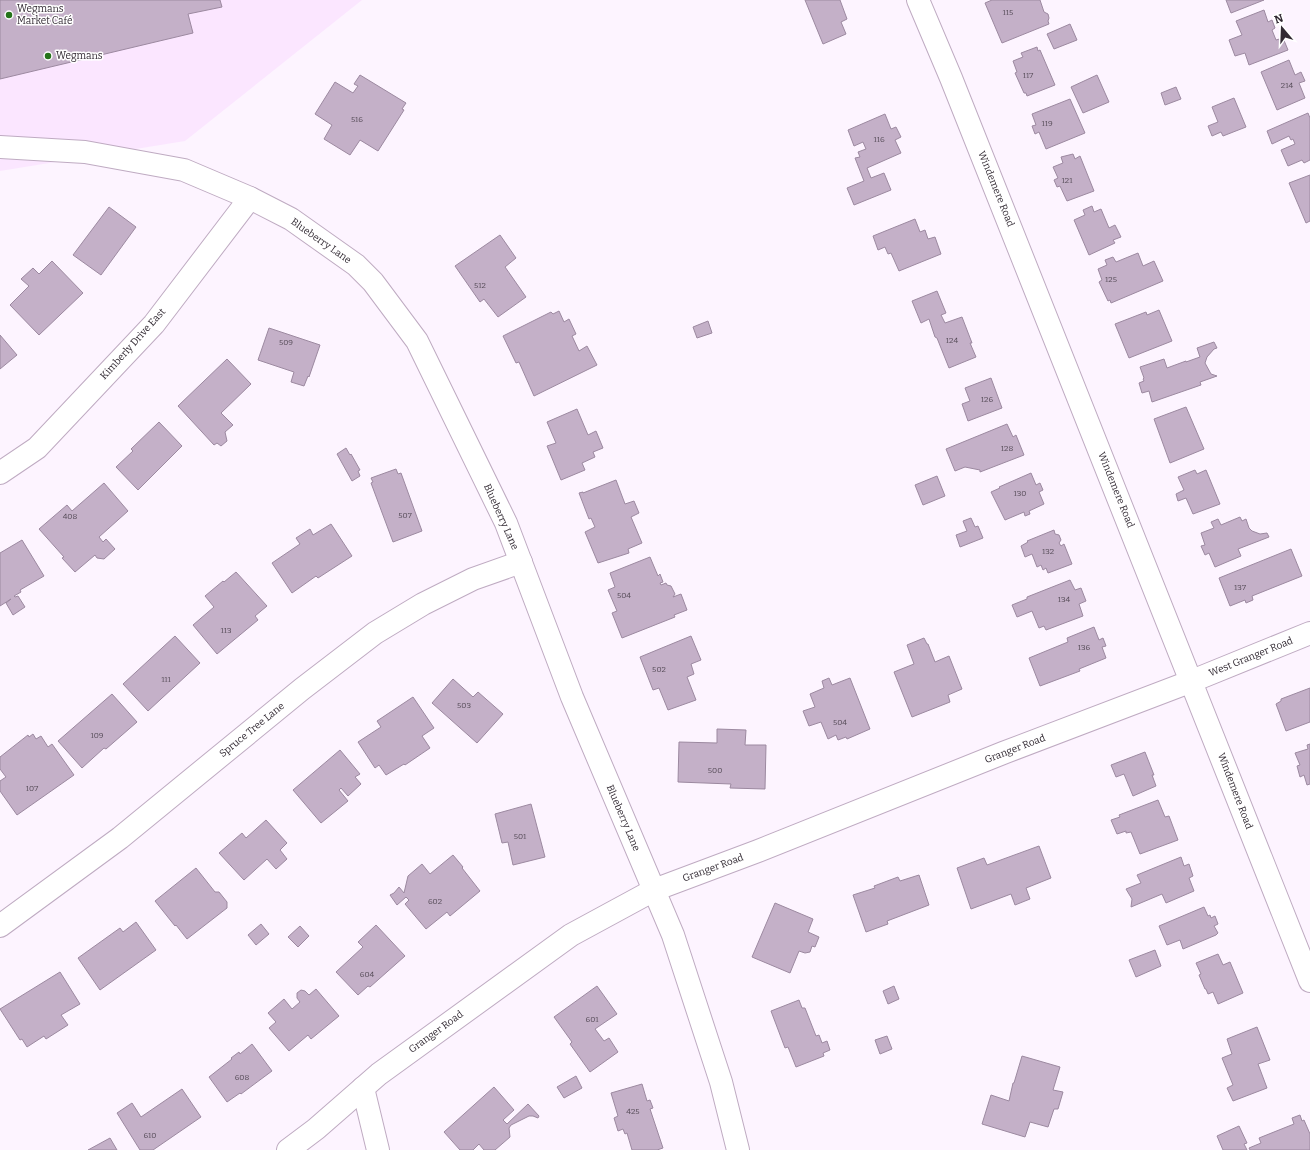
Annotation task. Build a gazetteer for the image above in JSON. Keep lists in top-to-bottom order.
{
  "streets": {
    "street": [
      "Windemere Road",
      "Blueberry Lane",
      "Kimberly Drive East",
      "West Granger Road",
      "Spruce Tree Lane",
      "Granger Road"
    ]
  },
  "crossings": [
    ["Windemere Road", "West Granger Road"],
    ["Windemere Road", "Granger Road"],
    ["Blueberry Lane", "Kimberly Drive East"],
    ["Blueberry Lane", "Spruce Tree Lane"],
    ["Blueberry Lane", "Granger Road"],
    ["West Granger Road", "Granger Road"]
  ],
  "places": ["Wegmans Market Café", "Wegmans"],
  "house_numbers": [
    "115",
    "117",
    "214",
    "516",
    "119",
    "116",
    "121",
    "125",
    "512",
    "124",
    "509",
    "126",
    "128",
    "130",
    "507",
    "408",
    "132",
    "137",
    "504",
    "134",
    "113",
    "136",
    "502",
    "111",
    "503",
    "504",
    "109",
    "500",
    "107",
    "501",
    "602",
    "604",
    "601",
    "608",
    "425",
    "610"
  ],
  "north": "top"
}
